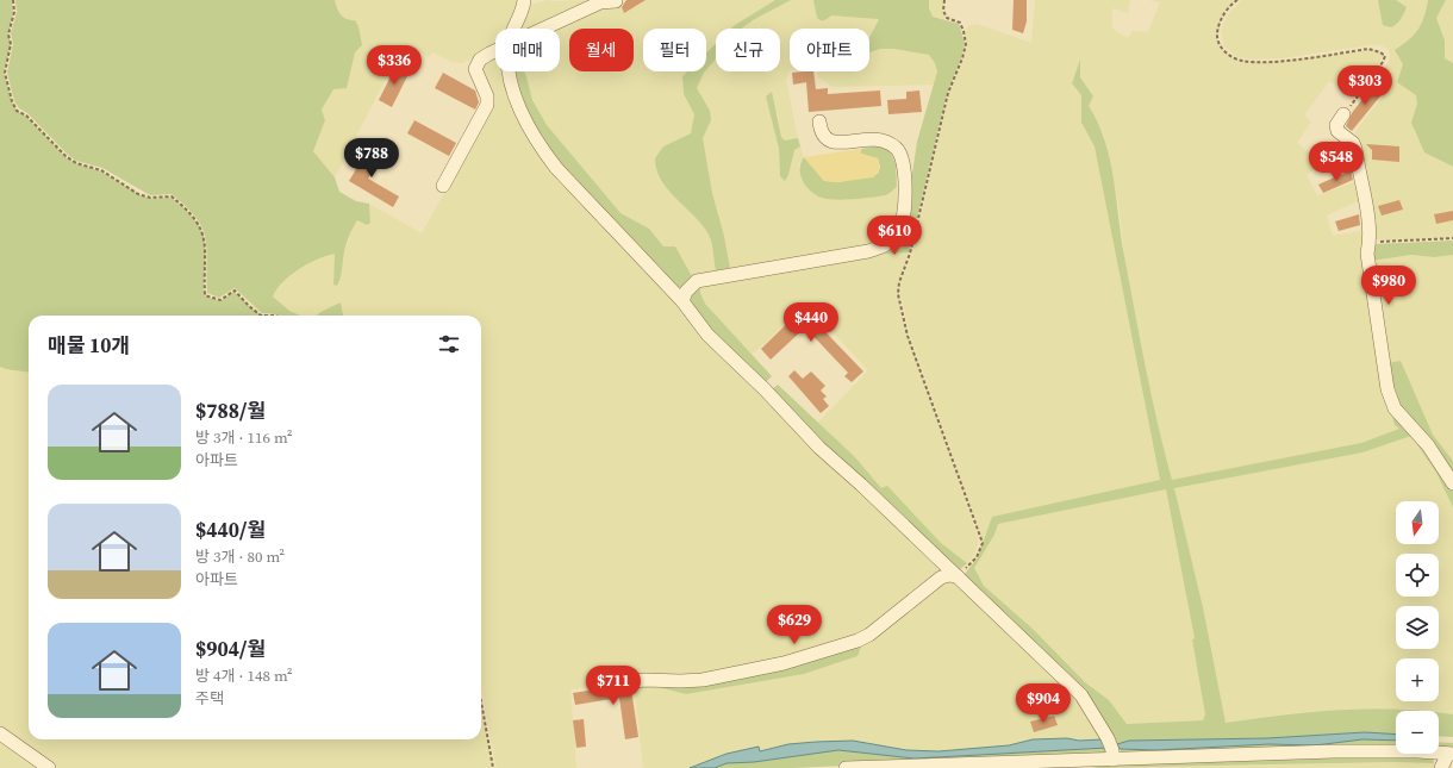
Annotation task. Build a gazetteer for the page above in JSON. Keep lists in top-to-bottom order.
{
  "north": "bottom",
  "page": {
    "chip": [
      "매매",
      "월세",
      "필터",
      "신규",
      "아파트"
    ],
    "price": [
      "$336",
      "$303",
      "$788",
      "$548",
      "$610",
      "$980",
      "$440",
      "$629",
      "$711",
      "$904"
    ],
    "heading": "매물 10개",
    "list": [
      {
        "name": "$788/월",
        "note": "방 3개 · 116 m² · 아파트"
      },
      {
        "name": "$440/월",
        "note": "방 3개 · 80 m² · 아파트"
      },
      {
        "name": "$904/월",
        "note": "방 4개 · 148 m² · 주택"
      }
    ],
    "map_buttons": ["+", "−"]
  }
}
